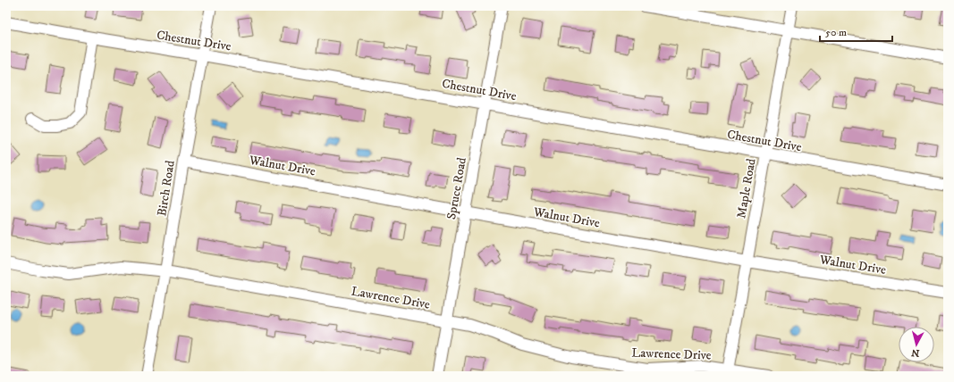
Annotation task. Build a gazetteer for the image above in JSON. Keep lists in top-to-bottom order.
{
  "streets": {
    "street": [
      "Chestnut Drive",
      "Walnut Drive",
      "Birch Road",
      "Spruce Road",
      "Maple Road",
      "Lawrence Drive"
    ]
  },
  "crossings": [
    ["Chestnut Drive", "Birch Road"],
    ["Chestnut Drive", "Spruce Road"],
    ["Chestnut Drive", "Maple Road"],
    ["Walnut Drive", "Birch Road"],
    ["Walnut Drive", "Spruce Road"],
    ["Walnut Drive", "Maple Road"],
    ["Birch Road", "Lawrence Drive"],
    ["Spruce Road", "Lawrence Drive"],
    ["Maple Road", "Lawrence Drive"]
  ],
  "scale_bar": "50 m",
  "north": "bottom"
}
